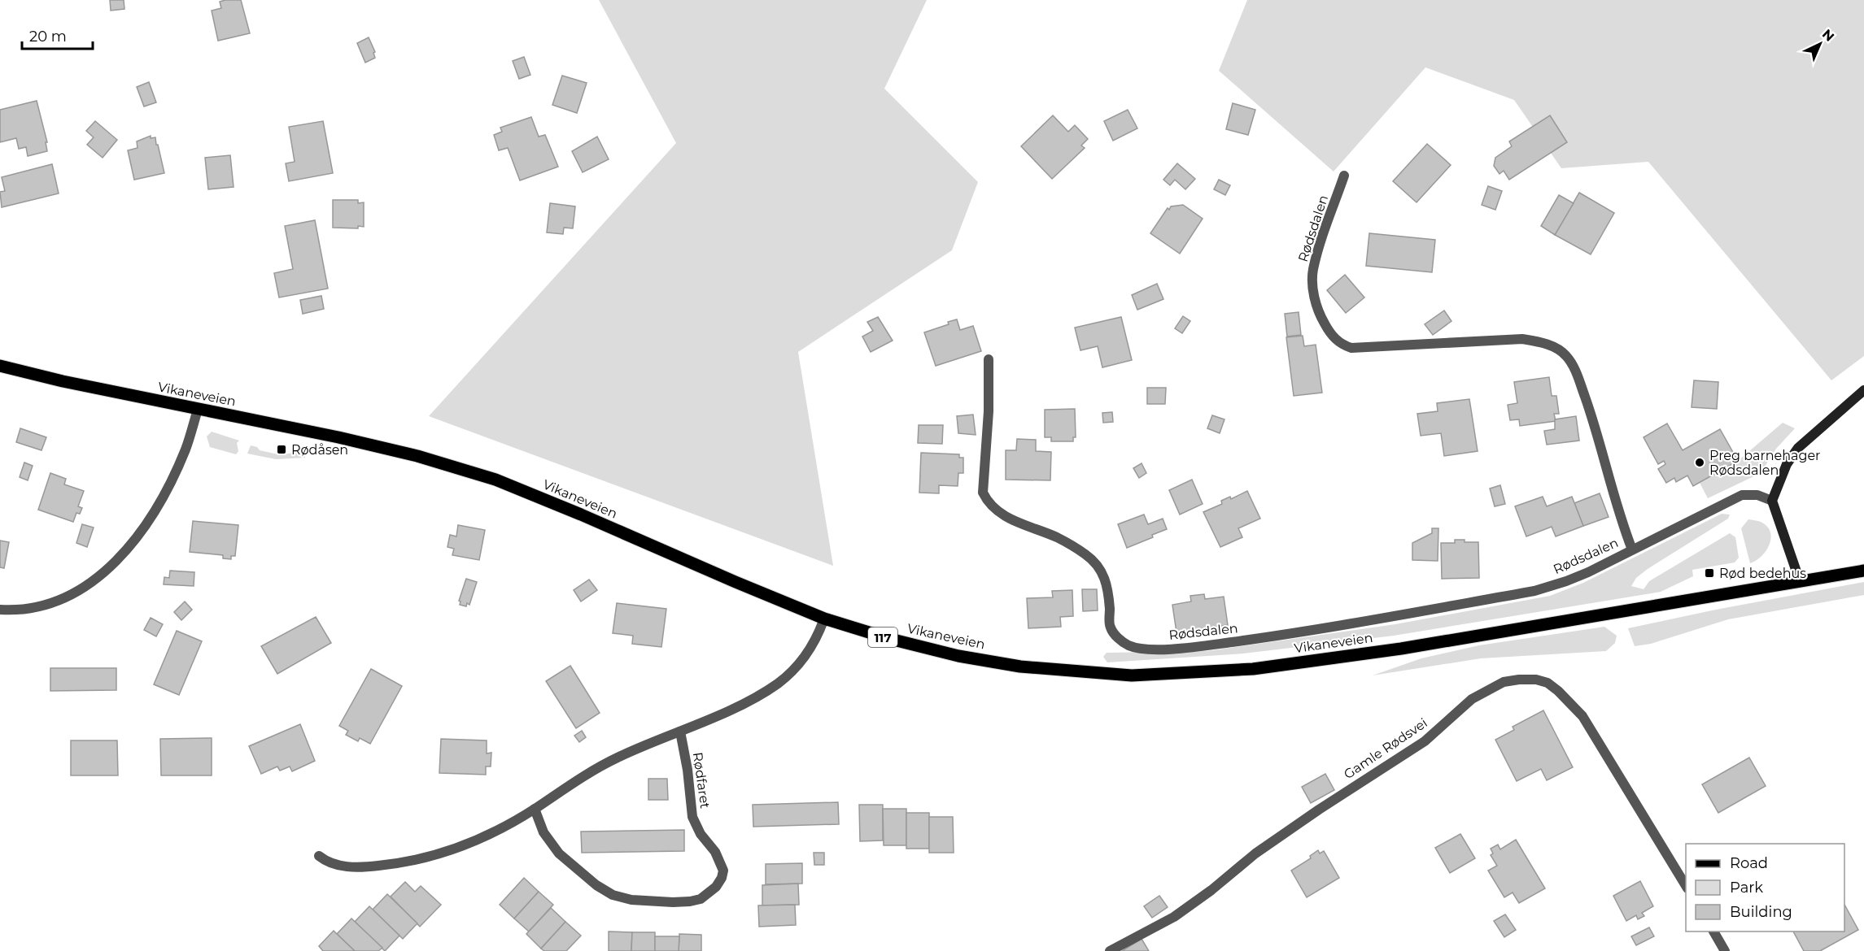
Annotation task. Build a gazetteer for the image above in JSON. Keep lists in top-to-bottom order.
{
  "streets": {
    "main road": ["Vikaneveien", "117"],
    "street": ["Rødsdalen", "Gamle Rødsvei", "Rødfaret"]
  },
  "places": {
    "transit": ["Rødåsen", "Rød bedehus"],
    "other": ["Preg barnehager Rødsdalen"]
  },
  "legend": ["Road", "Park", "Building"],
  "scale_bar": "20 m",
  "north": "top right"
}
